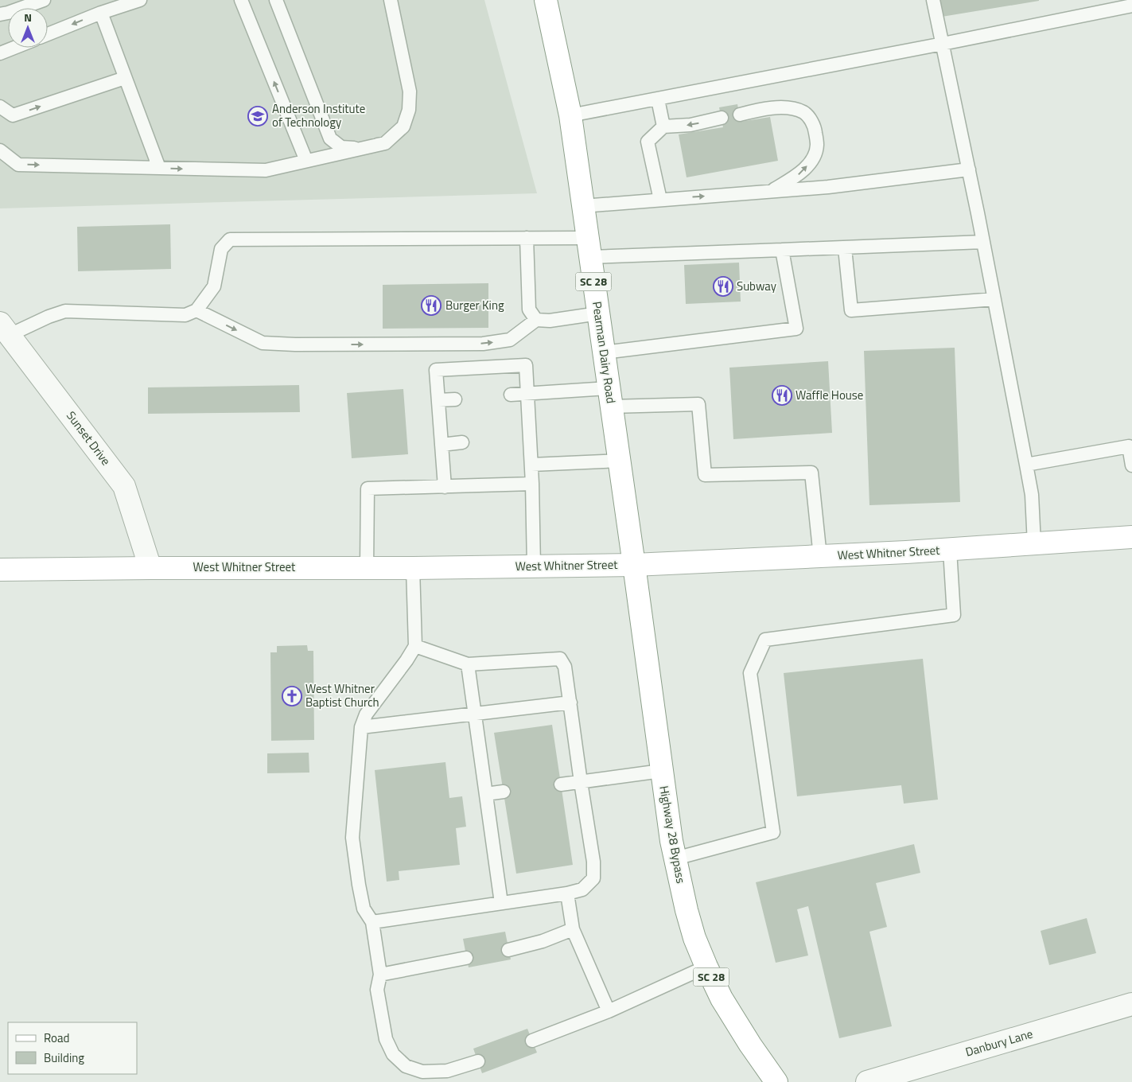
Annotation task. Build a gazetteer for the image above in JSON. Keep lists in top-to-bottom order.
{
  "streets": {
    "main road": [
      "SC 28",
      "Pearman Dairy Road",
      "West Whitner Street",
      "Highway 28 Bypass"
    ],
    "street": ["Sunset Drive", "Danbury Lane"]
  },
  "crossings": [
    ["Pearman Dairy Road", "West Whitner Street"],
    ["Pearman Dairy Road", "Highway 28 Bypass"],
    ["Sunset Drive", "West Whitner Street"],
    ["West Whitner Street", "Highway 28 Bypass"]
  ],
  "places": {
    "school or university": ["Anderson Institute of Technology"],
    "restaurant": ["Subway", "Burger King", "Waffle House"],
    "church": ["West Whitner Baptist Church"]
  },
  "legend": ["Road", "Building"],
  "north": "top"
}
